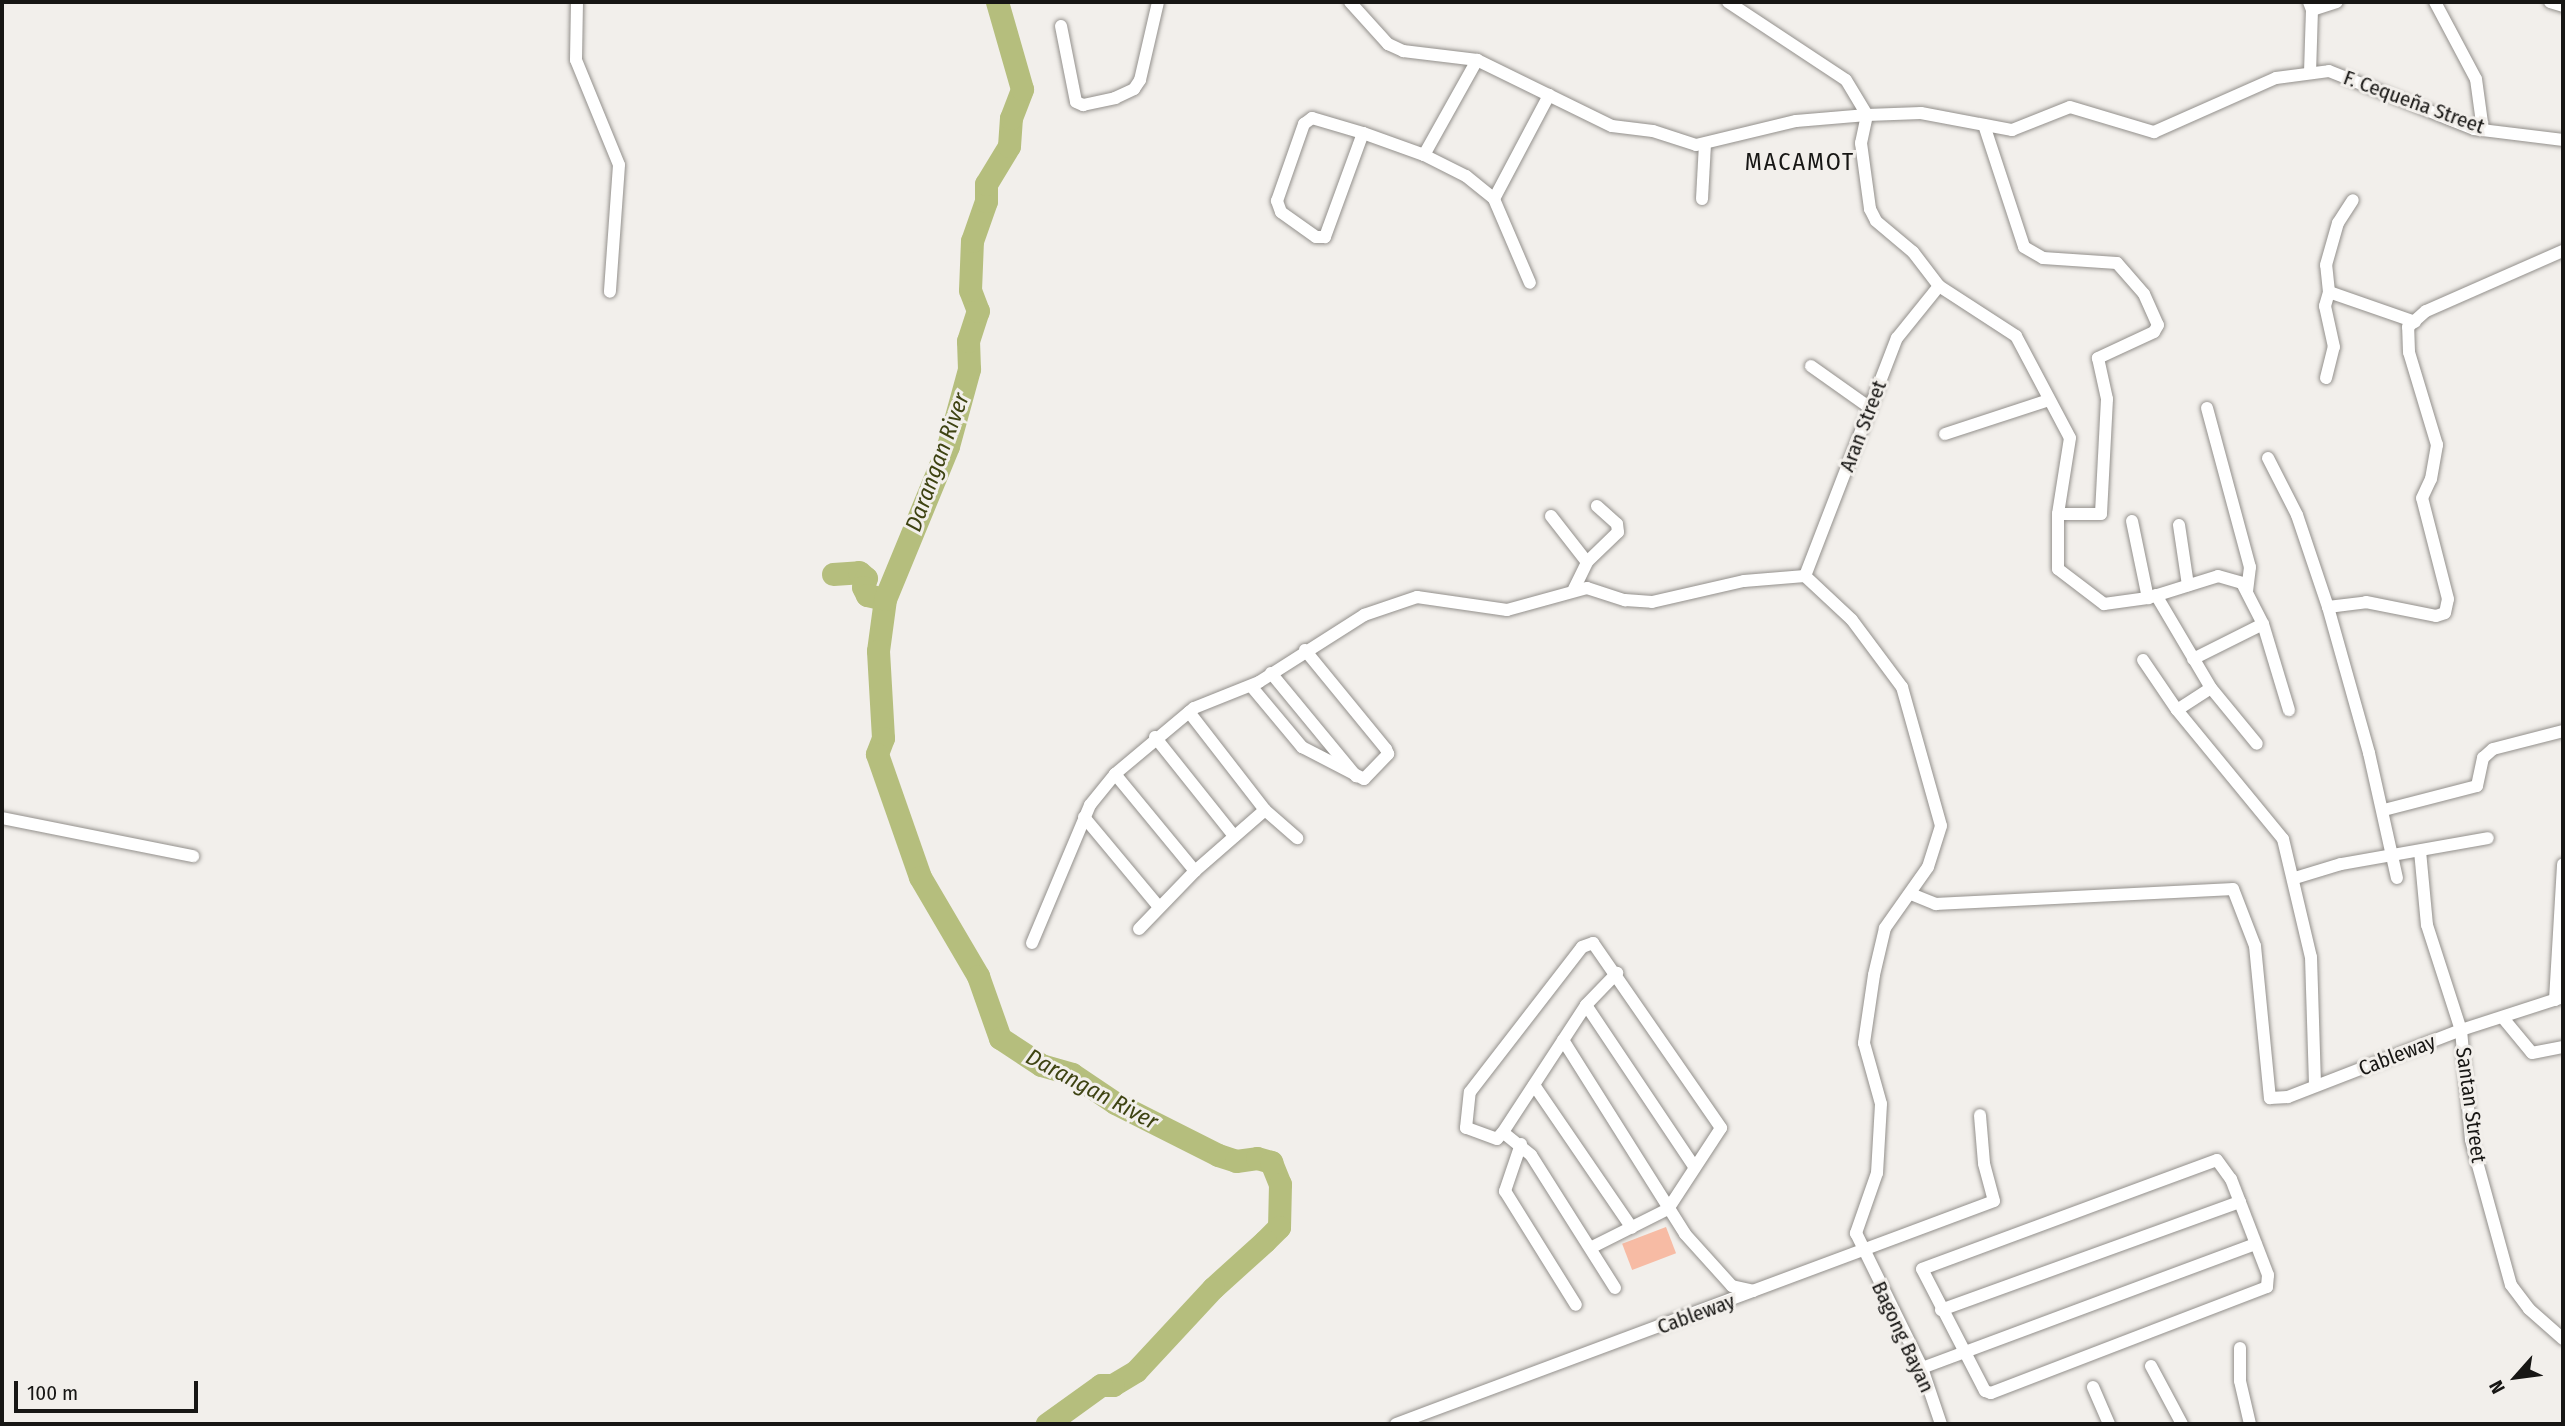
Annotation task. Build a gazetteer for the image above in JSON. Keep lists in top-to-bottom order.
{
  "streets": {
    "street": [
      "F. Cequeña Street",
      "Aran Street",
      "Cableway",
      "Santan Street",
      "Bagong Bayan"
    ]
  },
  "crossings": [
    ["Cableway", "Santan Street"],
    ["Cableway", "Bagong Bayan"]
  ],
  "districts": ["MACAMOT"],
  "water": ["Darangan River"],
  "scale_bar": "100 m",
  "north": "bottom left"
}
